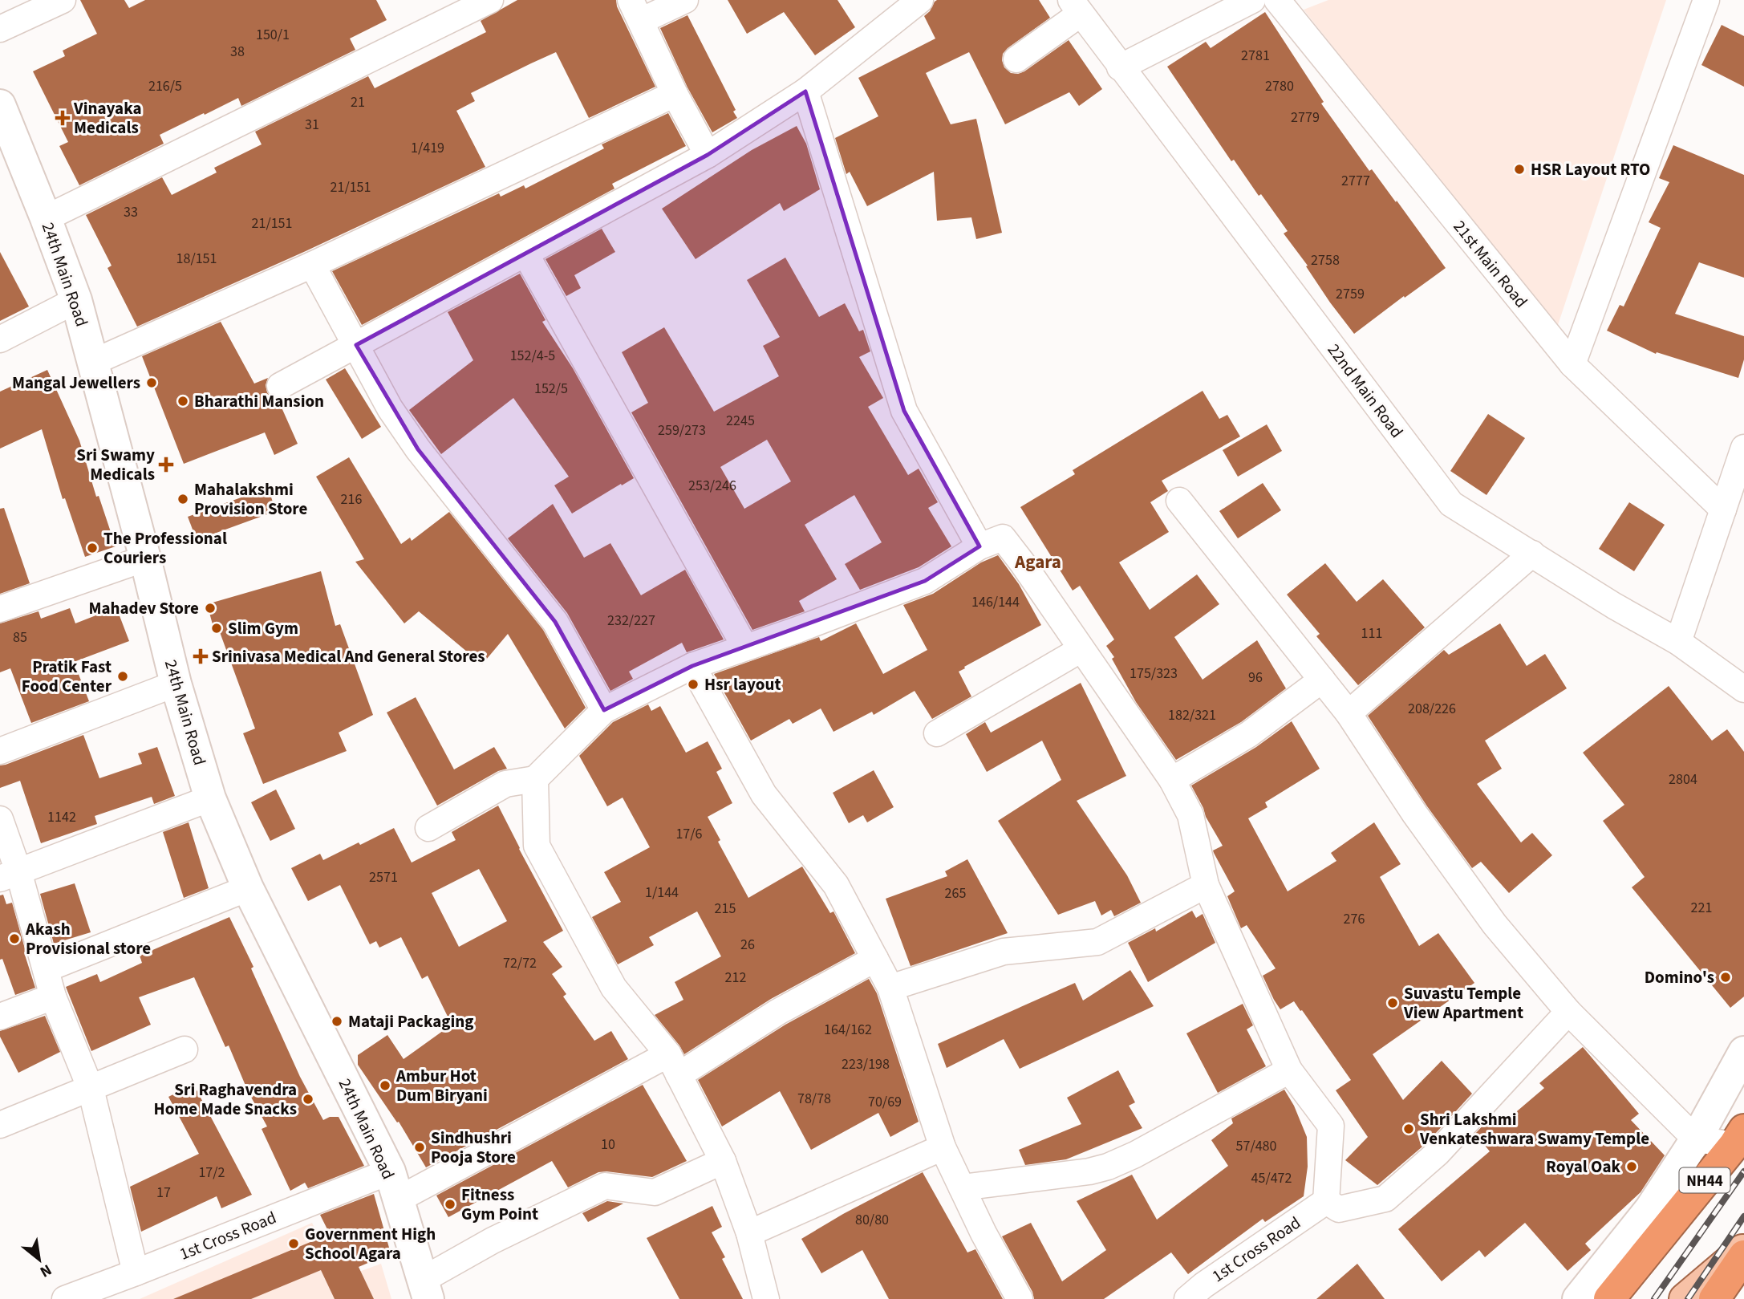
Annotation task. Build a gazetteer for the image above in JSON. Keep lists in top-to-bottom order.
{
  "streets": {
    "highway": ["NH44"],
    "street": [
      "21st Main Road",
      "24th Main Road",
      "22nd Main Road",
      "1st Cross Road"
    ]
  },
  "crossings": [
    ["24th Main Road", "1st Cross Road"]
  ],
  "districts": ["Agara"],
  "places": {
    "health": ["Vinayaka Medicals", "Sri Swamy Medicals", "Srinivasa Medical And General Stores"],
    "other": [
      "HSR Layout RTO",
      "Mangal Jewellers",
      "Bharathi Mansion",
      "Mahalakshmi Provision Store",
      "The Professional Couriers",
      "Mahadev Store",
      "Slim Gym",
      "Pratik Fast Food Center",
      "Hsr layout",
      "Akash Provisional store",
      "Domino's",
      "Suvastu Temple View Apartment",
      "Mataji Packaging",
      "Ambur Hot Dum Biryani",
      "Sri Raghavendra Home Made Snacks",
      "Shri Lakshmi Venkateshwara Swamy Temple",
      "Sindhushri Pooja Store",
      "Royal Oak",
      "Fitness Gym Point",
      "Government High School Agara"
    ]
  },
  "house_numbers": [
    "150/1",
    "38",
    "2781",
    "216/5",
    "2780",
    "21",
    "2779",
    "31",
    "1/419",
    "2777",
    "21/151",
    "33",
    "21/151",
    "18/151",
    "2758",
    "2759",
    "152/4-5",
    "152/5",
    "2245",
    "259/273",
    "253/246",
    "216",
    "146/144",
    "232/227",
    "111",
    "85",
    "175/323",
    "96",
    "208/226",
    "182/321",
    "2804",
    "1142",
    "17/6",
    "2571",
    "1/144",
    "265",
    "221",
    "215",
    "276",
    "26",
    "72/72",
    "212",
    "164/162",
    "223/198",
    "78/78",
    "70/69",
    "10",
    "57/480",
    "17/2",
    "45/472",
    "17",
    "80/80"
  ],
  "north": "bottom right"
}
